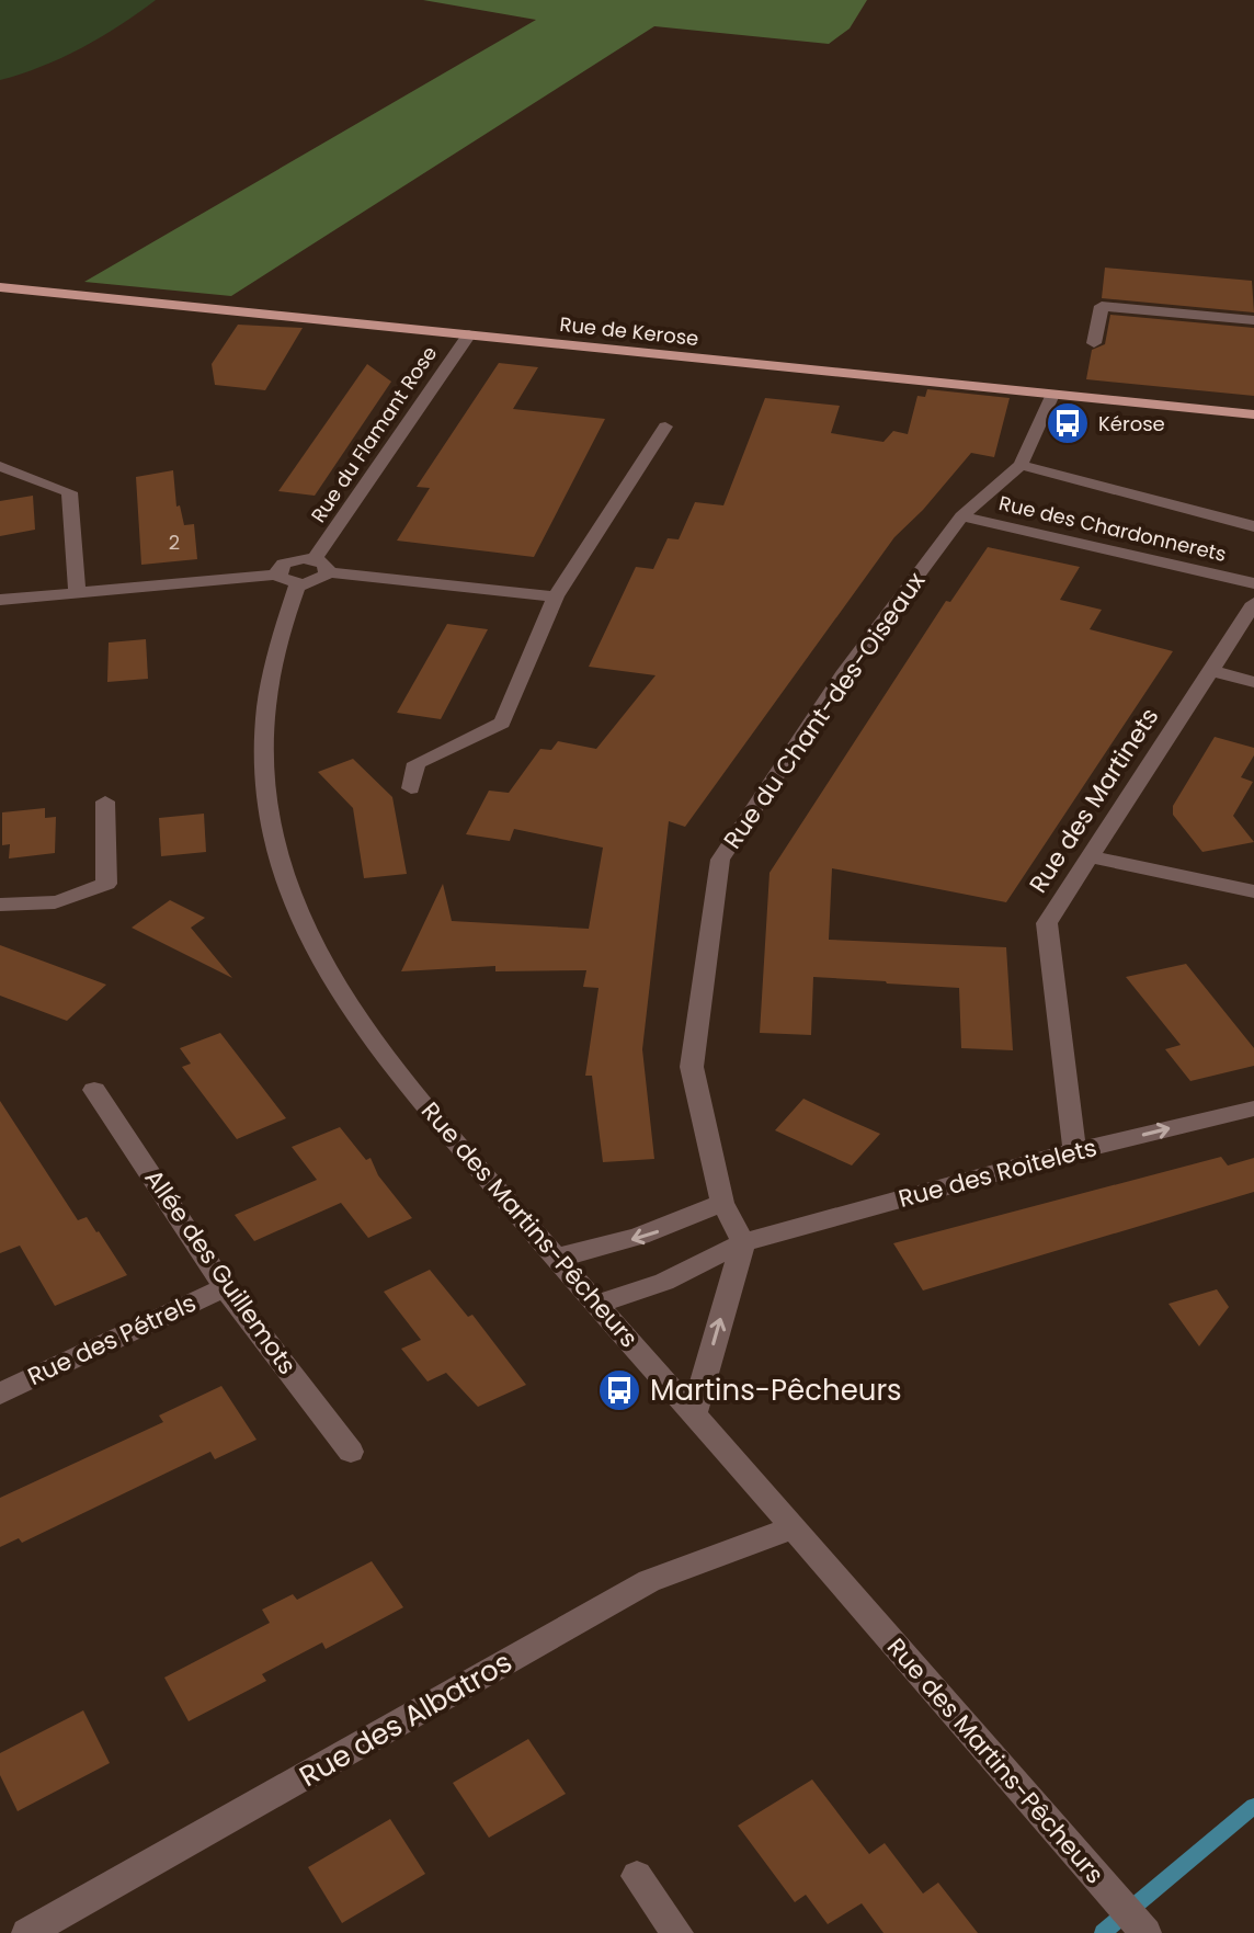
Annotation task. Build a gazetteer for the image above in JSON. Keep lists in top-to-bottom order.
{
  "streets": {
    "main road": ["Rue de Kerose"],
    "street": [
      "Rue du Flamant Rose",
      "Rue des Chardonnerets",
      "Rue du Chant-des-Oiseaux",
      "Rue des Martinets",
      "Rue des Roitelets",
      "Rue des Martins-Pêcheurs",
      "Allée des Guillemots",
      "Rue des Pétrels",
      "Rue des Albatros"
    ]
  },
  "crossings": [
    ["Rue de Kerose", "Rue du Flamant Rose"],
    ["Rue de Kerose", "Rue du Chant-des-Oiseaux"],
    ["Rue des Chardonnerets", "Rue du Chant-des-Oiseaux"],
    ["Rue des Martinets", "Rue des Roitelets"],
    ["Rue des Roitelets", "Rue des Martins-Pêcheurs"],
    ["Rue des Martins-Pêcheurs", "Rue des Albatros"],
    ["Allée des Guillemots", "Rue des Pétrels"]
  ],
  "places": {
    "bus stop": ["Kérose", "Martins-Pêcheurs"]
  },
  "house_numbers": ["2"]
}
